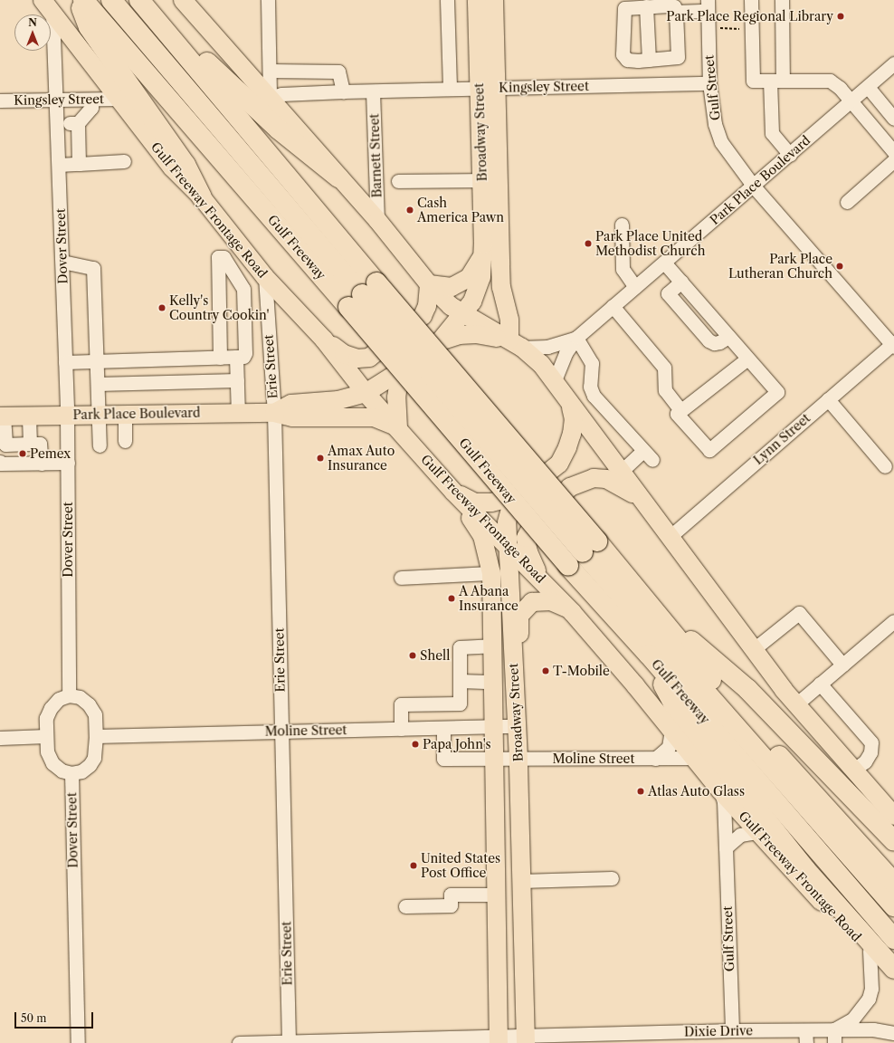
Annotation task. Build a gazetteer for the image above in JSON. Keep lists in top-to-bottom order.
{
  "streets": {
    "highway": ["Gulf Freeway"],
    "main road": ["Broadway Street", "Park Place Boulevard", "Gulf Freeway Frontage Road"],
    "street": [
      "Kingsley Street",
      "Gulf Street",
      "Barnett Street",
      "Dover Street",
      "Erie Street",
      "Lynn Street",
      "Moline Street",
      "Dixie Drive"
    ]
  },
  "crossings": [
    ["Kingsley Street", "Gulf Street"],
    ["Kingsley Street", "Broadway Street"],
    ["Kingsley Street", "Barnett Street"],
    ["Kingsley Street", "Gulf Freeway Frontage Road"],
    ["Kingsley Street", "Dover Street"],
    ["Gulf Street", "Park Place Boulevard"],
    ["Gulf Street", "Gulf Freeway Frontage Road"],
    ["Gulf Street", "Lynn Street"],
    ["Gulf Street", "Dixie Drive"],
    ["Broadway Street", "Park Place Boulevard"],
    ["Broadway Street", "Gulf Freeway Frontage Road"],
    ["Broadway Street", "Moline Street"],
    ["Broadway Street", "Dixie Drive"],
    ["Park Place Boulevard", "Gulf Freeway Frontage Road"],
    ["Park Place Boulevard", "Dover Street"],
    ["Park Place Boulevard", "Erie Street"],
    ["Gulf Freeway Frontage Road", "Dover Street"],
    ["Gulf Freeway Frontage Road", "Erie Street"],
    ["Gulf Freeway Frontage Road", "Moline Street"],
    ["Dover Street", "Moline Street"],
    ["Erie Street", "Moline Street"],
    ["Erie Street", "Dixie Drive"]
  ],
  "places": [
    "Park Place Regional Library",
    "Cash America Pawn",
    "Park Place United Methodist Church",
    "Park Place Lutheran Church",
    "Kelly's Country Cookin'",
    "Pemex",
    "Amax Auto Insurance",
    "A Abana Insurance",
    "Shell",
    "T-Mobile",
    "Papa John's",
    "Atlas Auto Glass",
    "United States Post Office"
  ],
  "scale_bar": "50 m",
  "north": "top"
}
